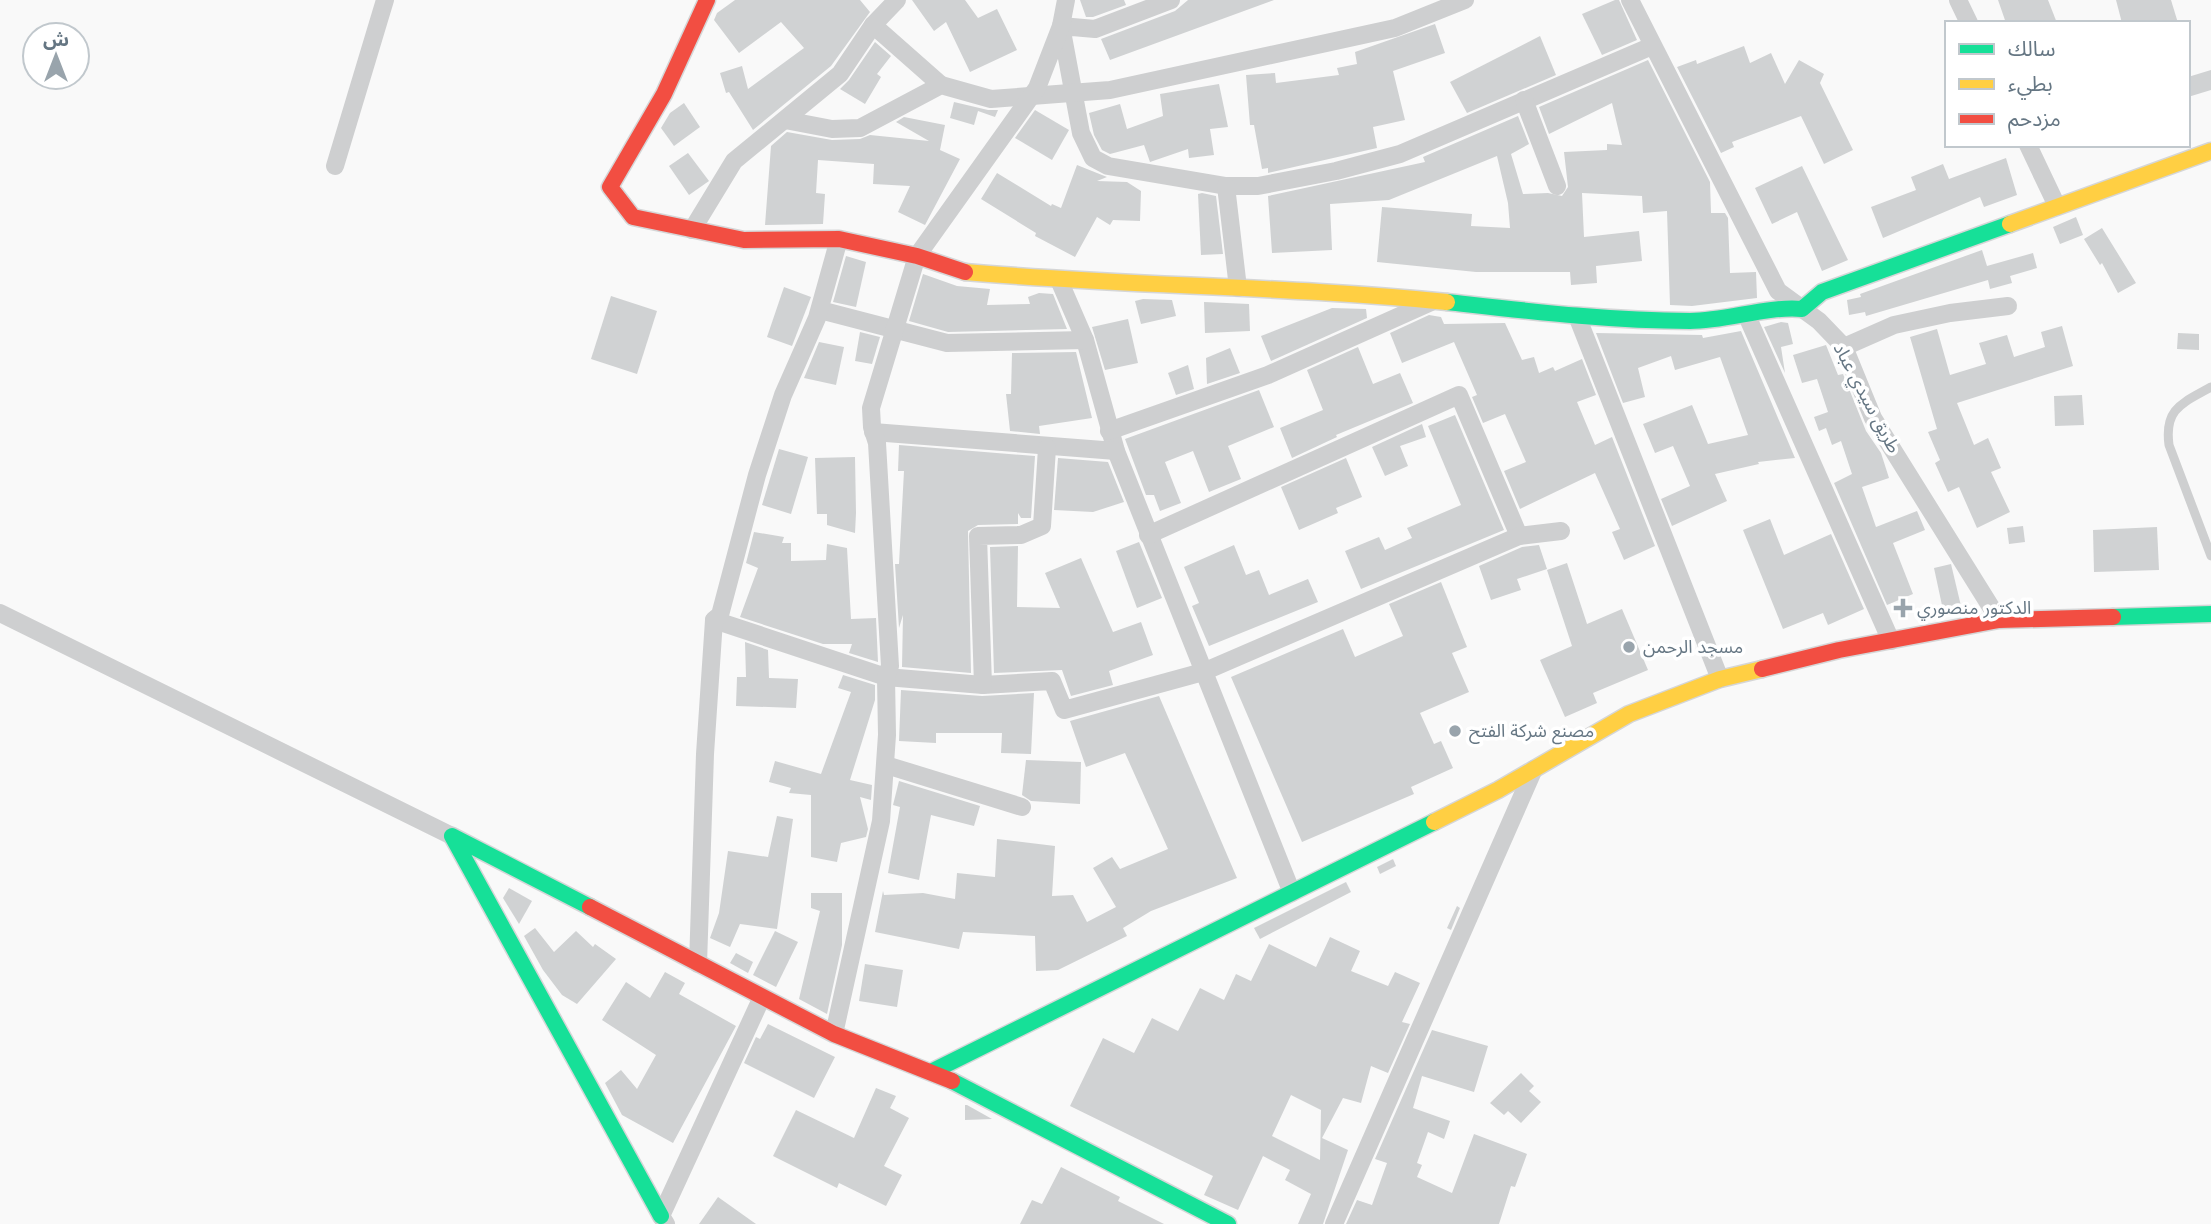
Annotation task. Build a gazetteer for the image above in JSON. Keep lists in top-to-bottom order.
{
  "streets": {
    "street": ["طريق سيدي عباد"]
  },
  "places": {
    "health": ["الدكتور منصوري"],
    "other": ["مسجد الرحمن", "مصنع شركة الفتح"]
  },
  "legend": ["سالك", "بطيء", "مزدحم"],
  "north": "top"
}
